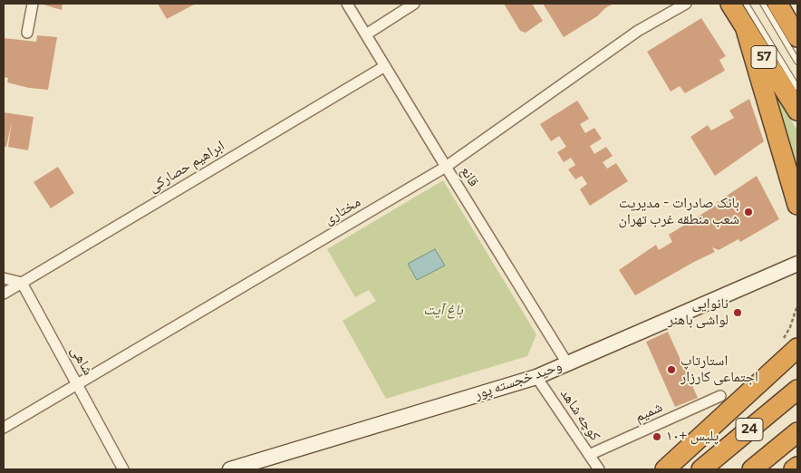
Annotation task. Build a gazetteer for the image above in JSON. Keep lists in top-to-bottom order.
{
  "streets": {
    "highway": ["57", "24"],
    "main road": ["وحید خجسته پور"],
    "street": [
      "ابراهیم حصارکی",
      "قانع",
      "مختاری",
      "شاهی",
      "شمیم",
      "کوچه شاهد"
    ]
  },
  "crossings": [
    ["ابراهیم حصارکی", "قانع"],
    ["ابراهیم حصارکی", "شاهی"],
    ["قانع", "مختاری"],
    ["قانع", "وحید خجسته پور"],
    ["مختاری", "شاهی"],
    ["وحید خجسته پور", "کوچه شاهد"],
    ["شمیم", "کوچه شاهد"]
  ],
  "parks": ["باغ آیت"],
  "places": [
    "بانک صادرات - مدیریت شعب منطقه غرب تهران",
    "نانوایی لواشی باهنر",
    "استارتاپ اجتماعی کارزار",
    "پلیس +۱۰"
  ]
}
